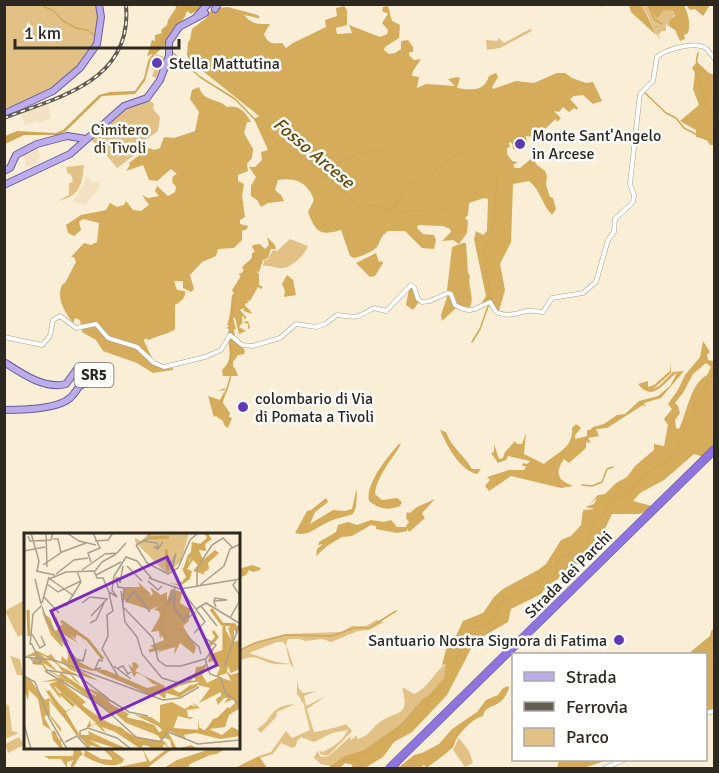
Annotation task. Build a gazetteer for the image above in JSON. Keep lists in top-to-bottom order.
{
  "streets": {
    "highway": ["Strada dei Parchi"],
    "main road": ["SR5"]
  },
  "water": ["Fosso Arcese"],
  "parks": ["Cimitero di Tivoli"],
  "places": [
    "Stella Mattutina",
    "Monte Sant'Angelo in Arcese",
    "colombario di Via di Pomata a Tivoli",
    "Santuario Nostra Signora di Fatima"
  ],
  "legend": ["Strada", "Ferrovia", "Parco"],
  "scale_bar": "1 km"
}
